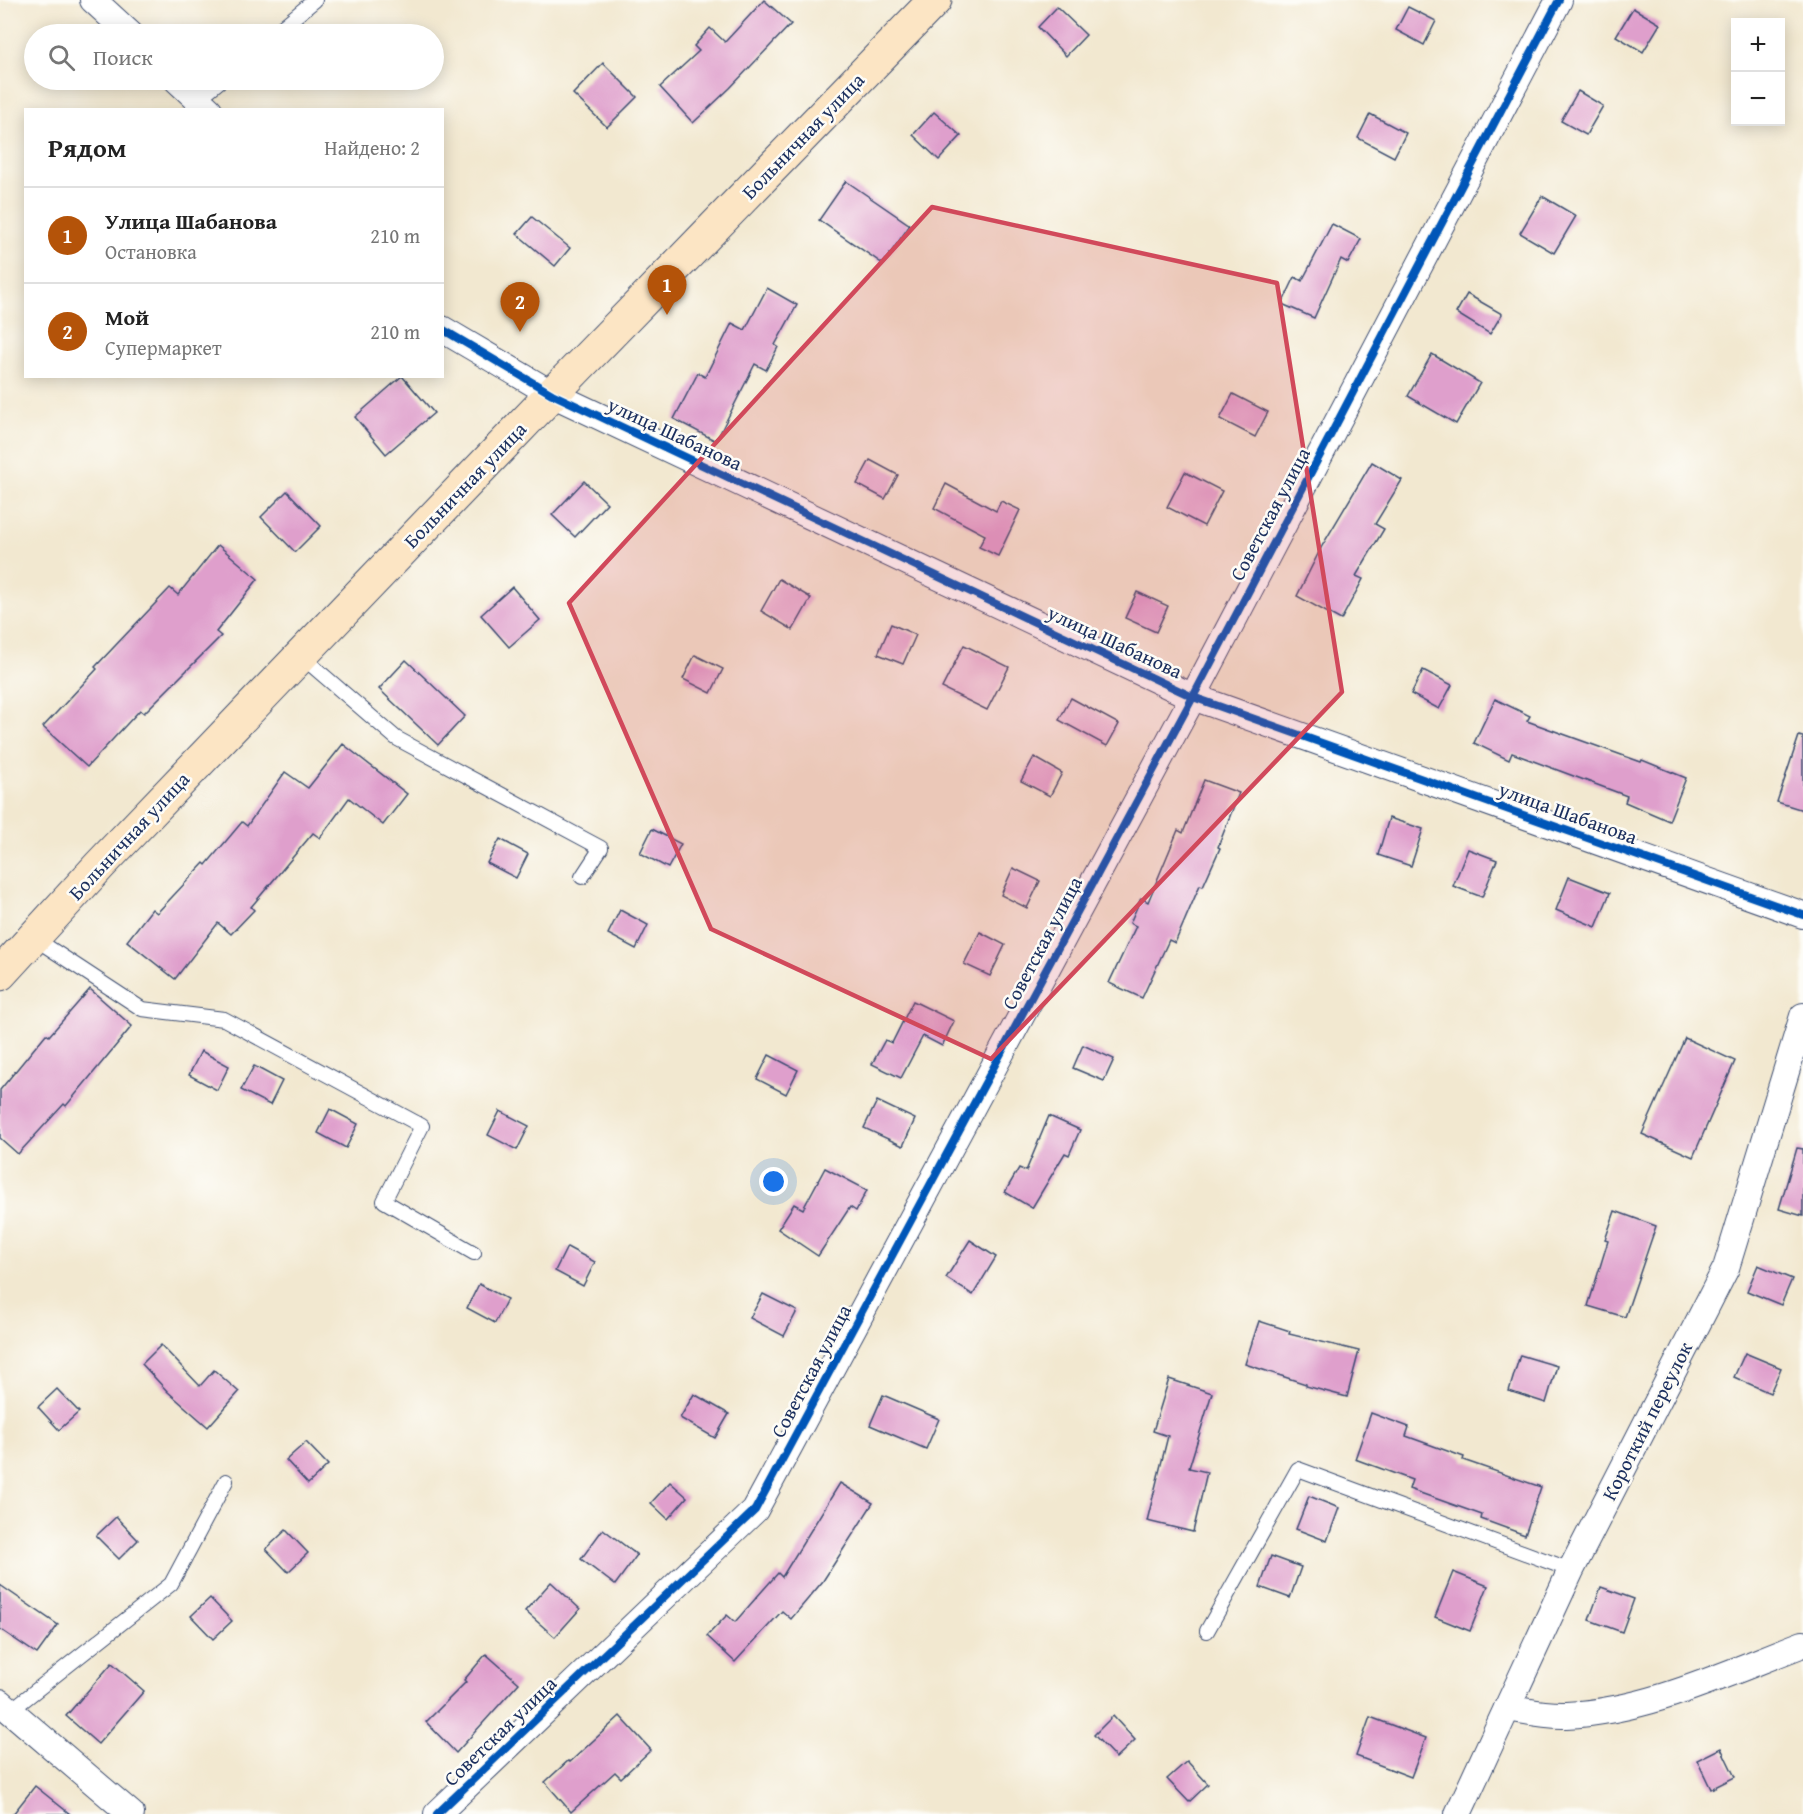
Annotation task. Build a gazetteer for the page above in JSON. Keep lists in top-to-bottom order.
{
  "streets": {
    "street": [
      "Больничная улица",
      "улица Шабанова",
      "Советская улица",
      "Короткий переулок"
    ]
  },
  "crossings": [
    ["Больничная улица", "улица Шабанова"],
    ["улица Шабанова", "Советская улица"]
  ],
  "page": {
    "map_buttons": ["+", "−"],
    "search": "Поиск",
    "heading": ["Рядом", "Найдено: 2"],
    "list": [
      {
        "mark": "1",
        "name": "Улица Шабанова",
        "note": "Остановка",
        "value": "210 m"
      },
      {
        "mark": "2",
        "name": "Мой",
        "note": "Супермаркет",
        "value": "210 m"
      }
    ],
    "pins": ["1", "2"]
  }
}
